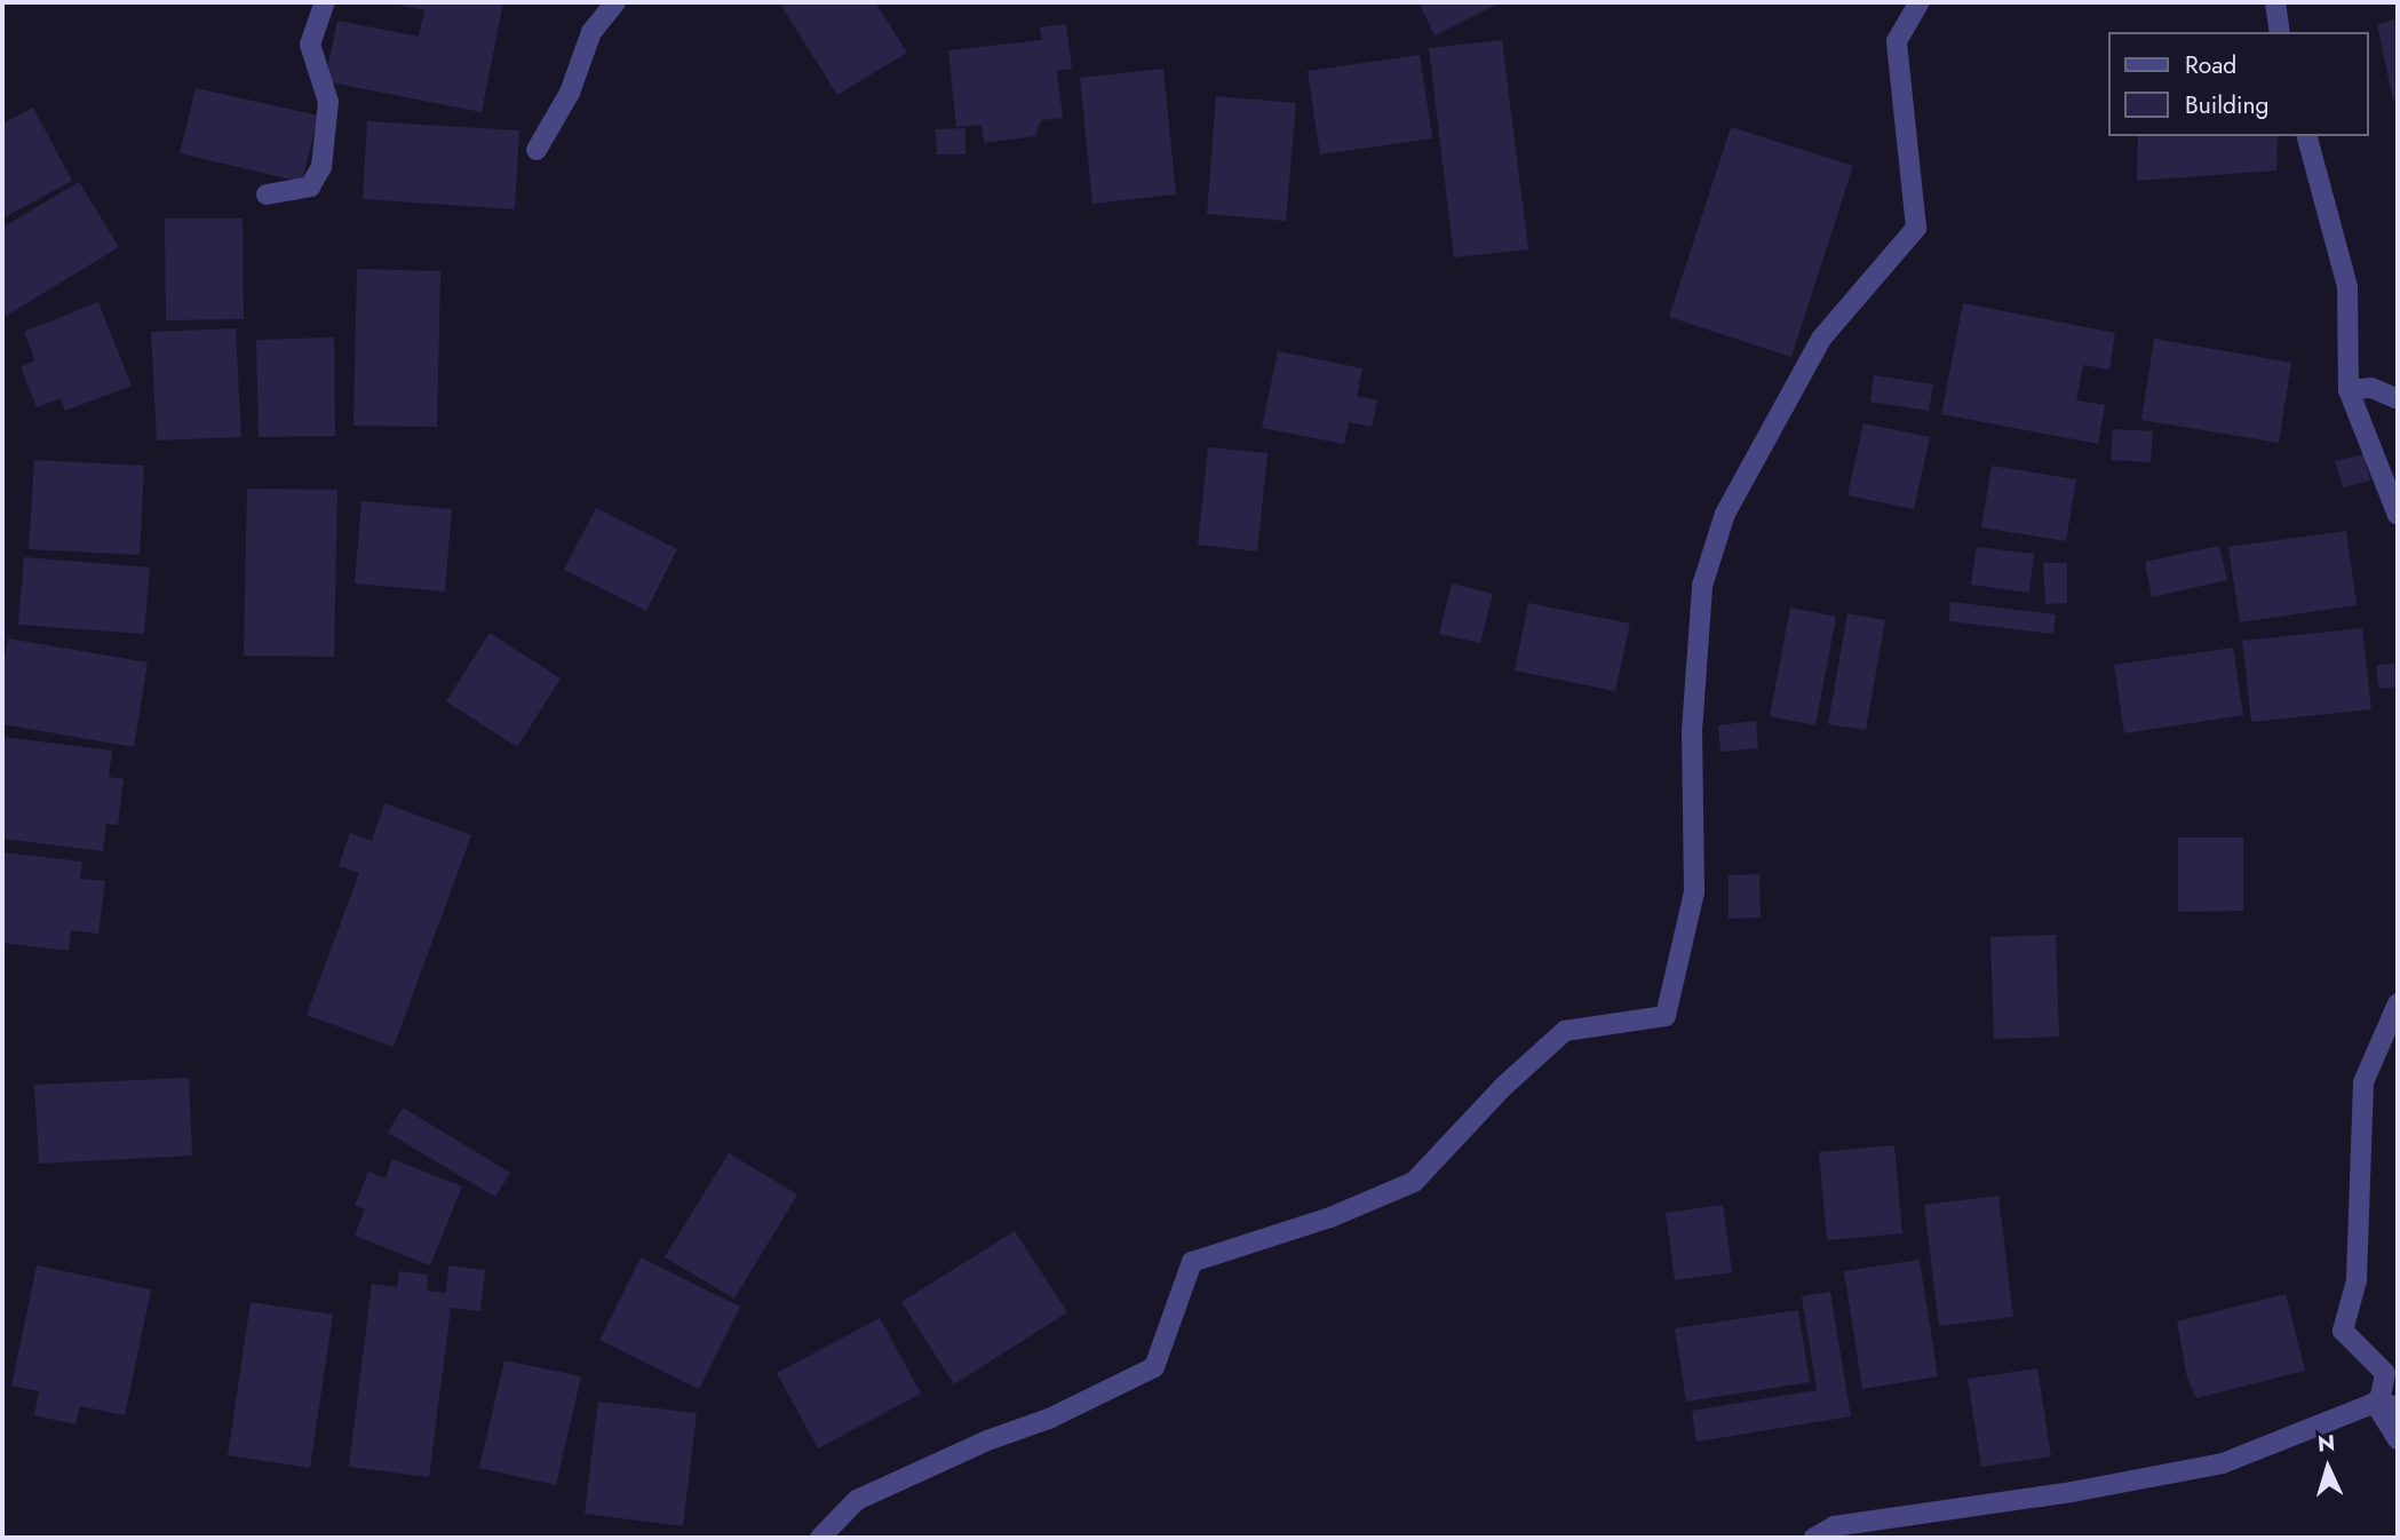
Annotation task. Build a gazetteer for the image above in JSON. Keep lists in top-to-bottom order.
{
  "legend": ["Road", "Building"],
  "north": "top"
}
